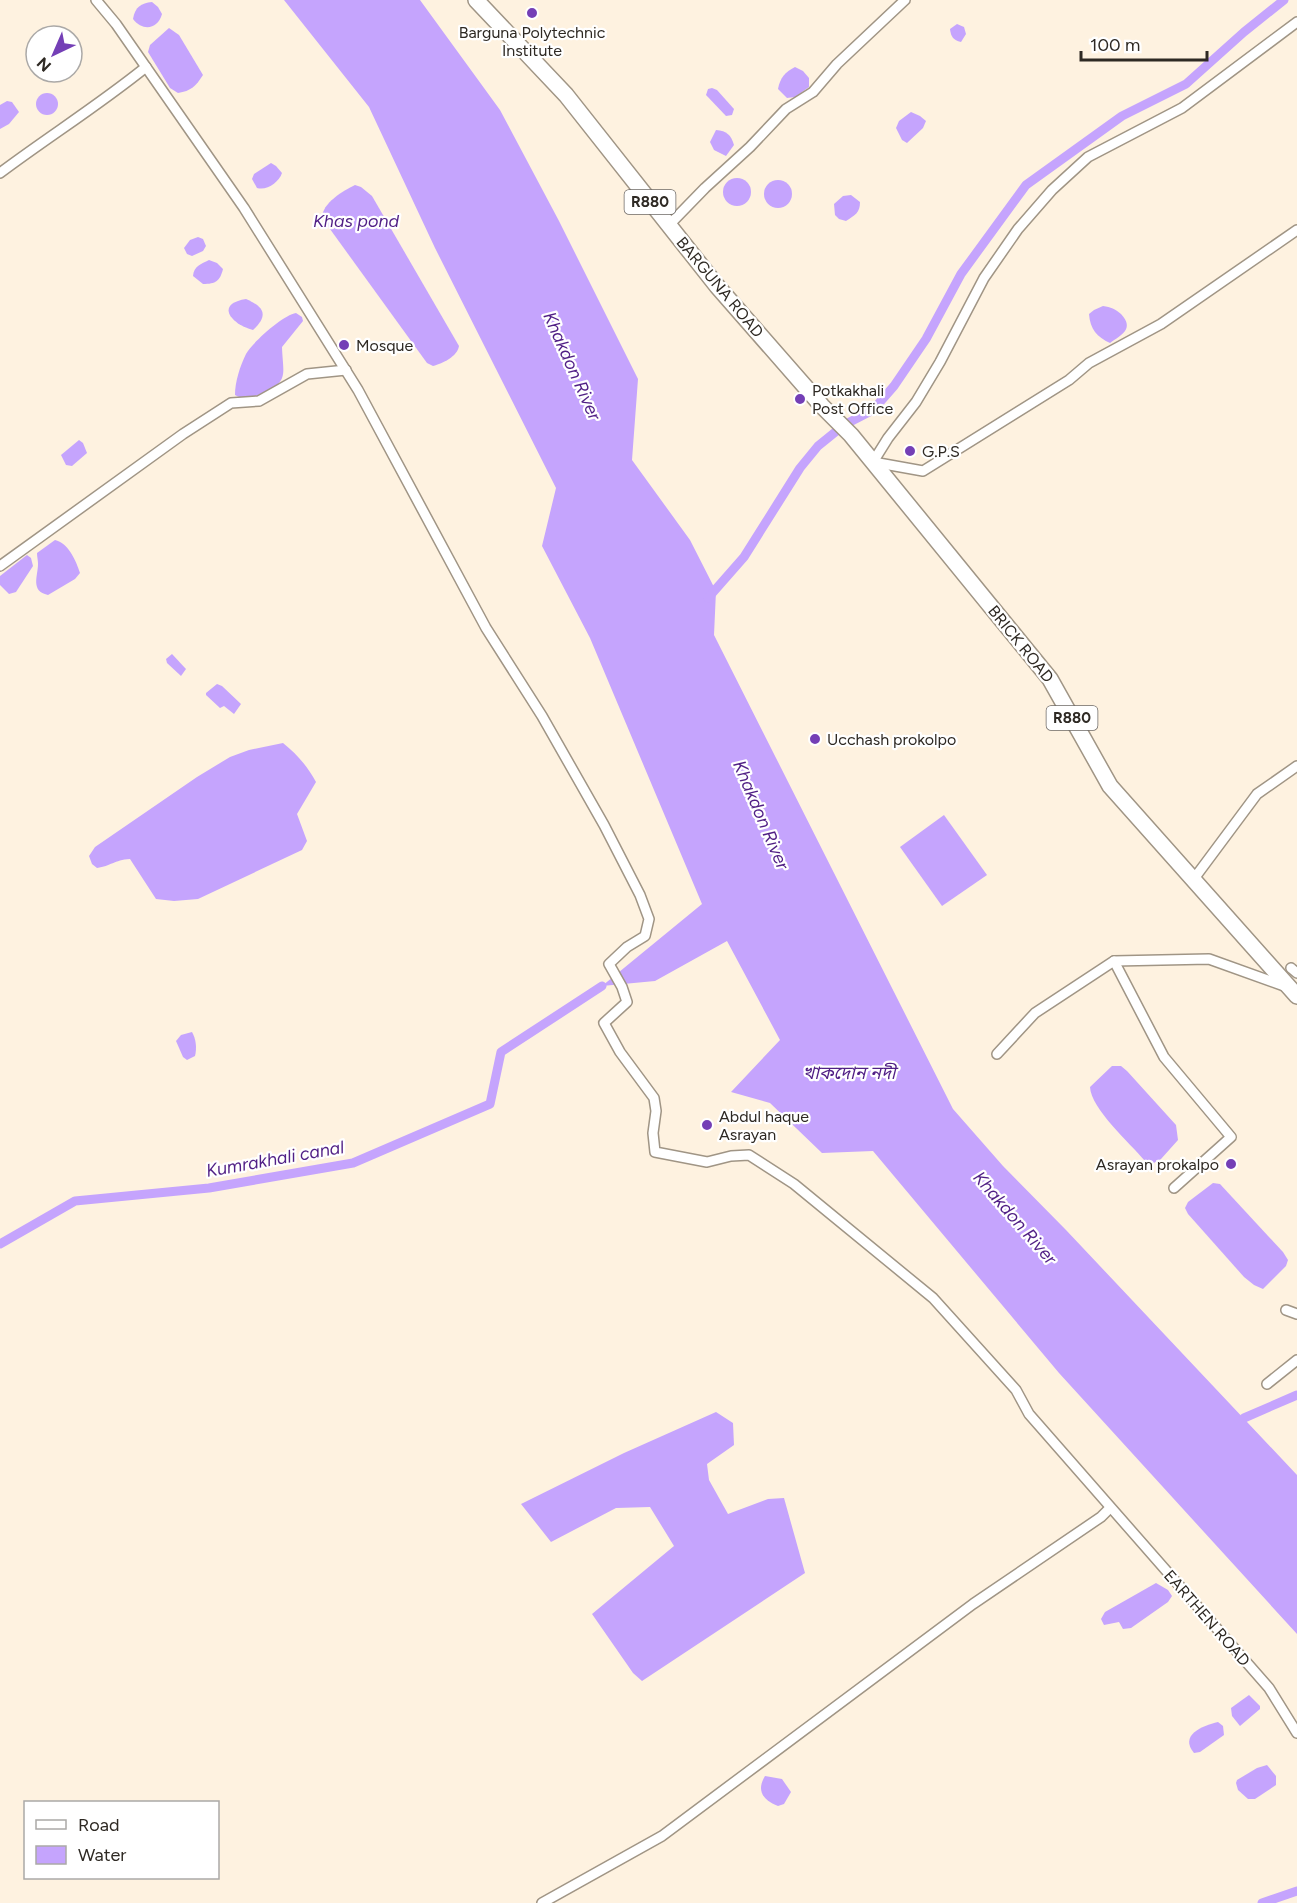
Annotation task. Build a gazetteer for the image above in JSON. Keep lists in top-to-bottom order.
{
  "streets": {
    "main road": ["R880", "BARGUNA ROAD", "BRICK ROAD"],
    "street": ["EARTHEN ROAD"]
  },
  "crossings": [
    ["BARGUNA ROAD", "BRICK ROAD"]
  ],
  "water": [
    "Khas pond",
    "Khakdon River",
    "খাকদোন নদী",
    "Kumrakhali canal"
  ],
  "places": [
    "Barguna Polytechnic Institute",
    "Mosque",
    "Potkakhali Post Office",
    "G.P.S",
    "Ucchash prokolpo",
    "Abdul haque Asrayan",
    "Asrayan prokalpo"
  ],
  "legend": ["Road", "Water"],
  "scale_bar": "100 m",
  "north": "bottom left"
}
